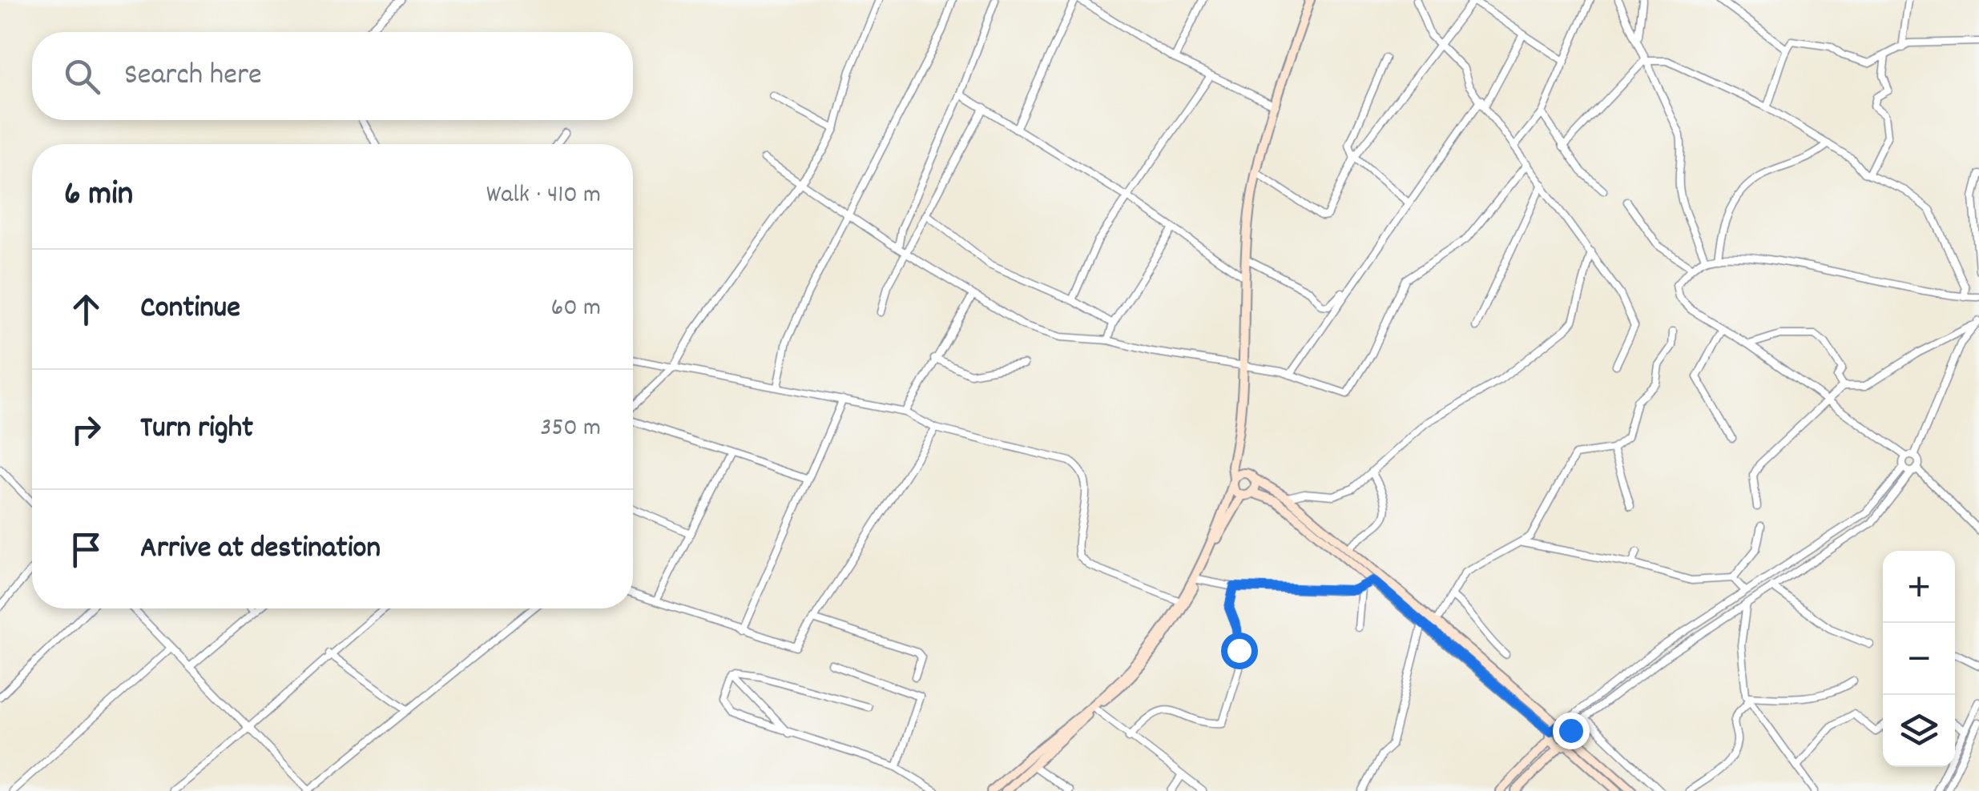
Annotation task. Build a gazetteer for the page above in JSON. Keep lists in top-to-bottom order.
{
  "page": {
    "search": "Search here",
    "heading": ["6 min", "Walk · 410 m"],
    "list": [
      ["Continue", "60 m"],
      ["Turn right", "350 m"],
      "Arrive at destination"
    ],
    "map_buttons": ["+", "−"]
  }
}
